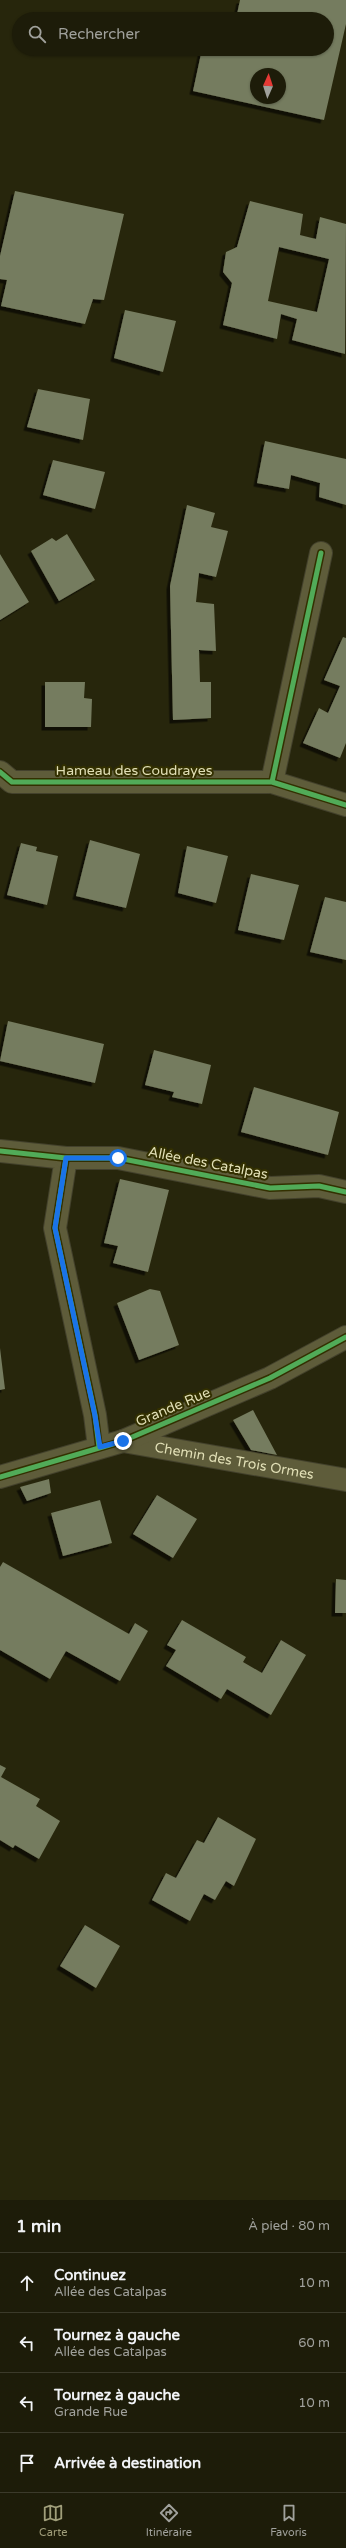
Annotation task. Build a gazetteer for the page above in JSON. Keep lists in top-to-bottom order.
{
  "streets": {
    "street": [
      "Hameau des Coudrayes",
      "Allée des Catalpas",
      "Grande Rue",
      "Chemin des Trois Ormes"
    ]
  },
  "crossings": [
    ["Grande Rue", "Chemin des Trois Ormes"]
  ],
  "north": "top",
  "page": {
    "search": "Rechercher",
    "heading": ["1 min", "À pied · 80 m"],
    "list": [
      ["Continuez", "Allée des Catalpas", "10 m"],
      ["Tournez à gauche", "Allée des Catalpas", "60 m"],
      ["Tournez à gauche", "Grande Rue", "10 m"],
      "Arrivée à destination"
    ],
    "nav": ["Carte", "Itinéraire", "Favoris"]
  }
}
